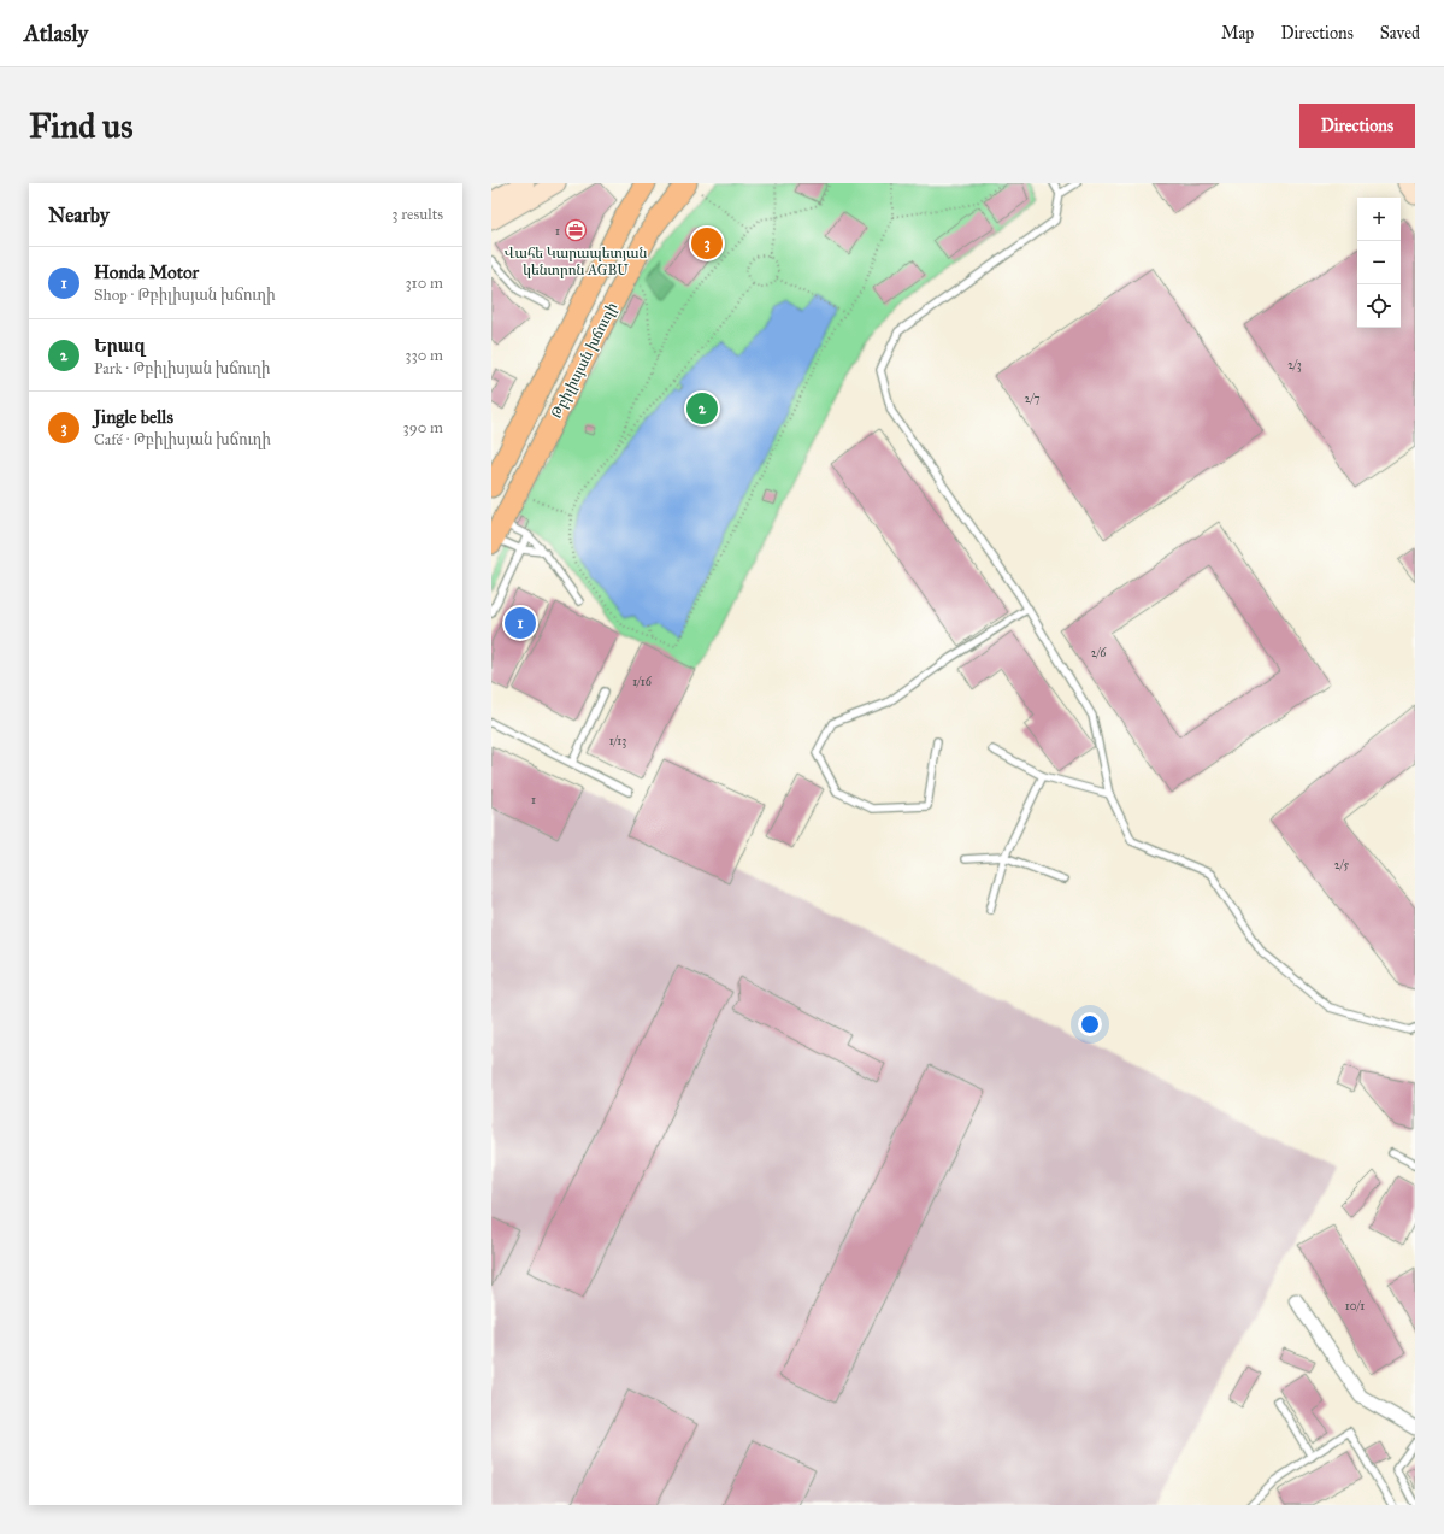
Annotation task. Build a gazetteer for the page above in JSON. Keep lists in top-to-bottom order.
{
  "streets": {
    "main road": ["Թբիլիսյան խճուղի"]
  },
  "places": {
    "office": ["Վահե Կարապետյան կենտրոն AGBU"]
  },
  "house_numbers": [
    "1",
    "2/3",
    "2/7",
    "2/6",
    "1/16",
    "1/13",
    "1",
    "2/5",
    "10/1"
  ],
  "page": {
    "header": "Atlasly",
    "nav": ["Map", "Directions", "Saved"],
    "buttons": "Directions",
    "title": "Find us",
    "heading": ["Nearby", "3 results"],
    "map_buttons": ["+", "−"],
    "pins": ["3", "2", "1"],
    "list": [
      {
        "mark": "1",
        "name": "Honda Motor",
        "note": "Shop · Թբիլիսյան խճուղի",
        "value": "310 m"
      },
      {
        "mark": "2",
        "name": "Երազ",
        "note": "Park · Թբիլիսյան խճուղի",
        "value": "330 m"
      },
      {
        "mark": "3",
        "name": "Jingle bells",
        "note": "Café · Թբիլիսյան խճուղի",
        "value": "390 m"
      }
    ]
  }
}
